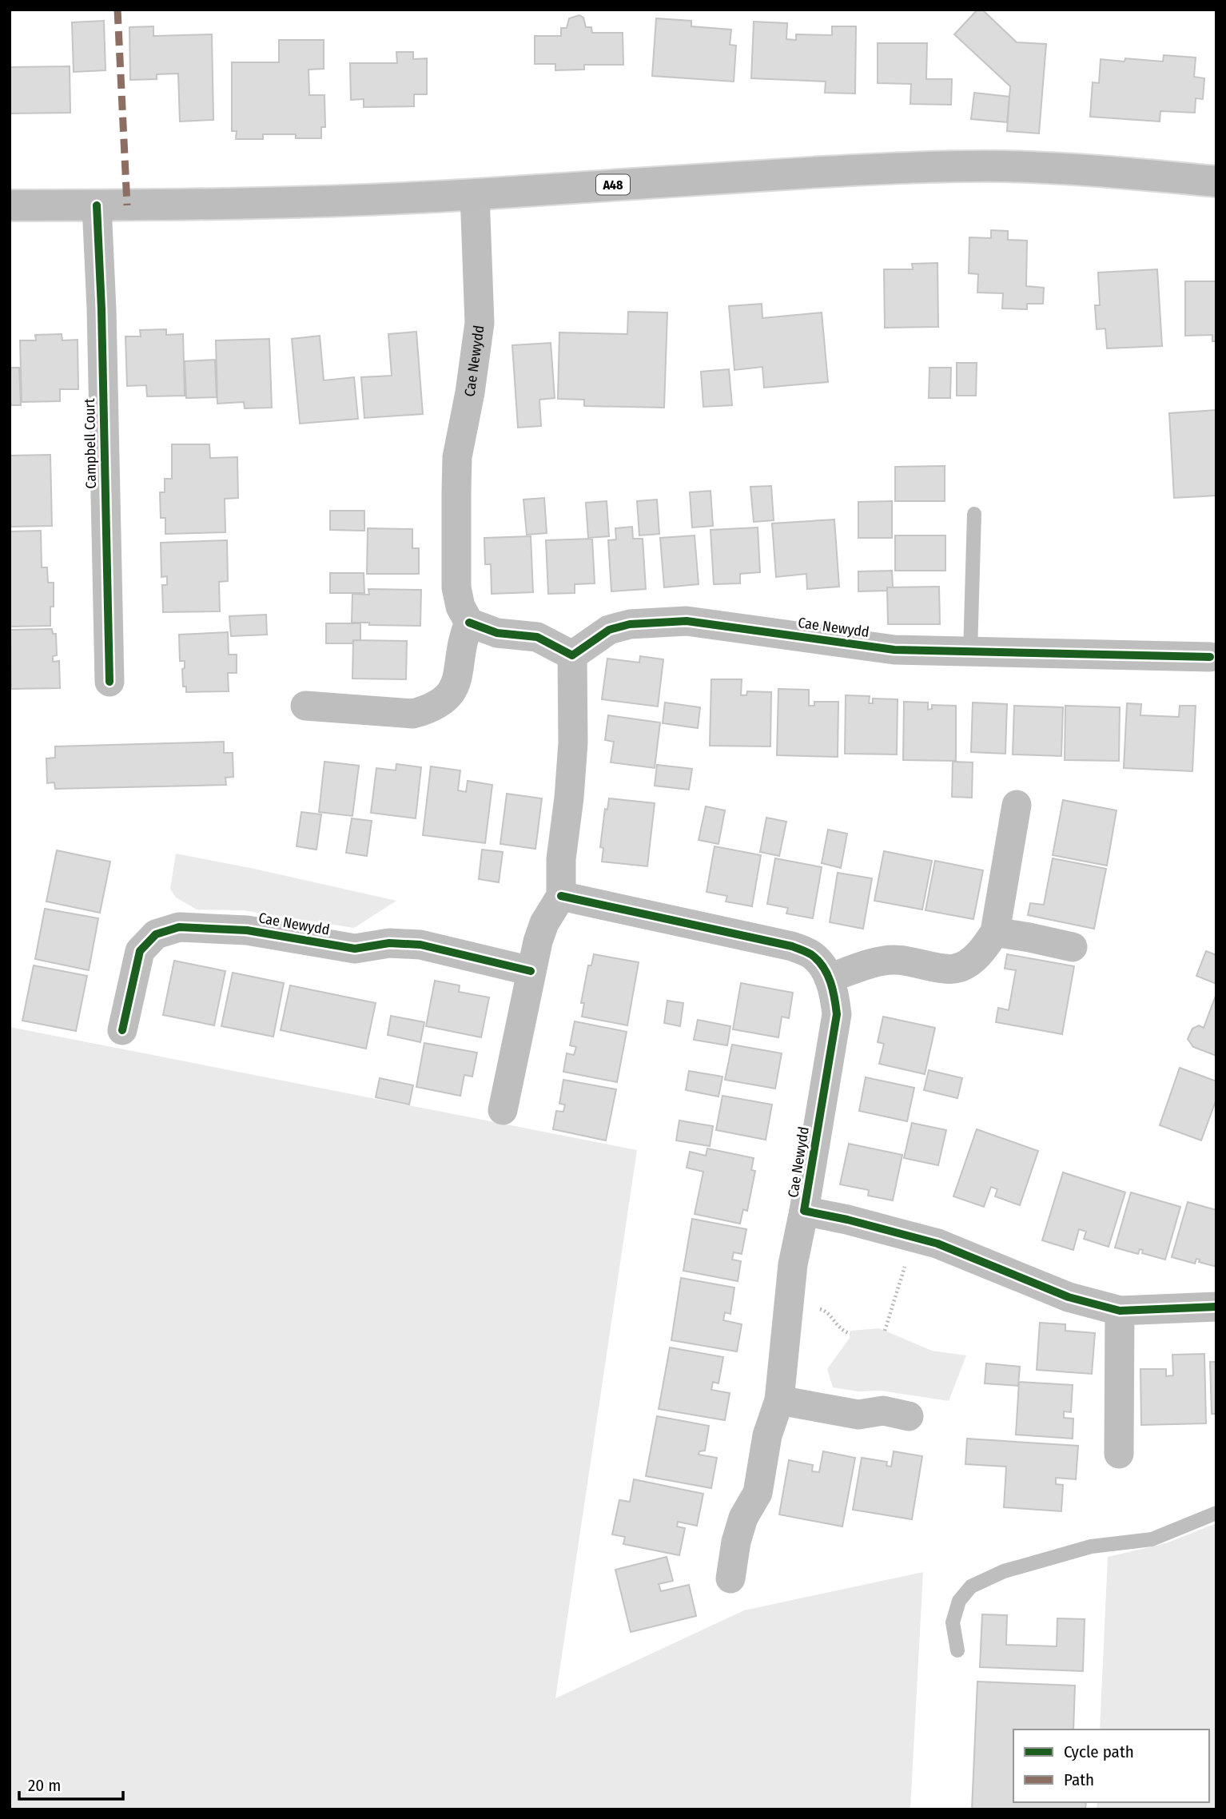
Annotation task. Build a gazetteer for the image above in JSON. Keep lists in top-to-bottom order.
{
  "streets": {
    "main road": ["A48"],
    "street": ["Cae Newydd", "Campbell Court"]
  },
  "crossings": [
    ["A48", "Cae Newydd"],
    ["A48", "Campbell Court"]
  ],
  "legend": ["Cycle path", "Path"],
  "scale_bar": "20 m"
}
